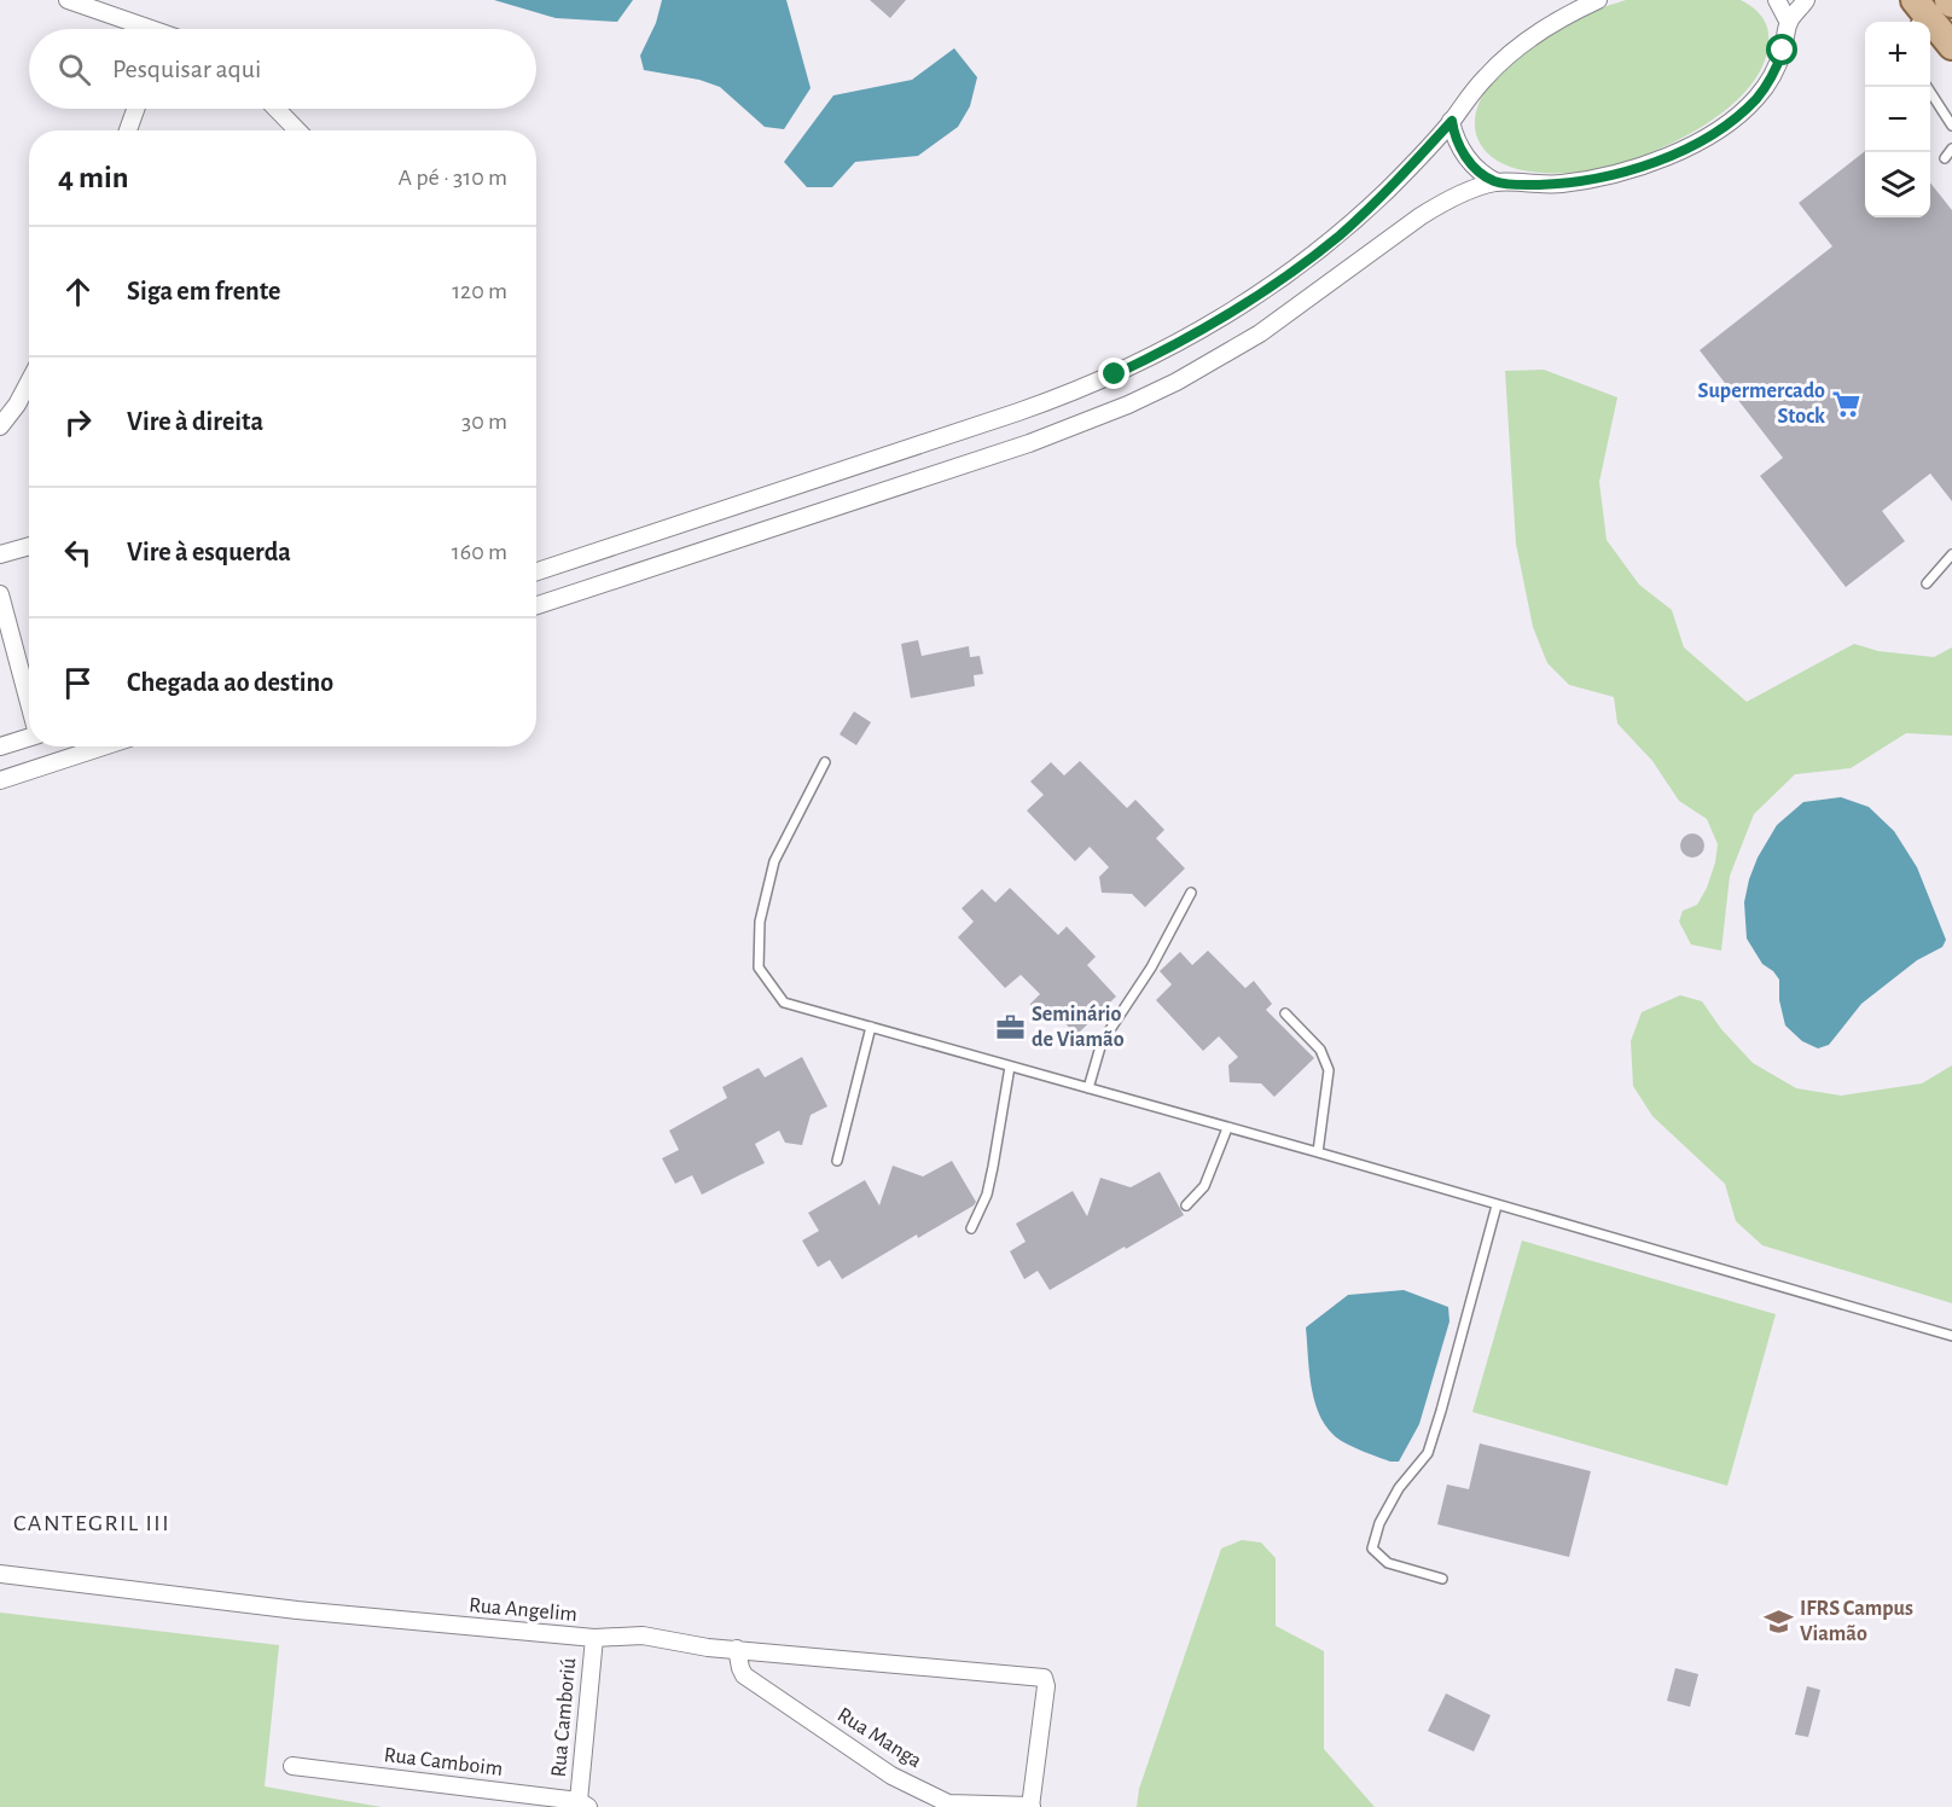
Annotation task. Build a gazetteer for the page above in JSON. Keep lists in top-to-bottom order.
{
  "streets": {
    "street": [
      "Rua Angelim",
      "Rua Camboriú",
      "Rua Manga",
      "Rua Camboim"
    ]
  },
  "crossings": [
    ["Rua Angelim", "Rua Camboriú"],
    ["Rua Angelim", "Rua Manga"],
    ["Rua Camboriú", "Rua Camboim"]
  ],
  "districts": ["CANTEGRIL III"],
  "places": {
    "supermarket": ["Supermercado Stock"],
    "office": ["Seminário de Viamão"],
    "school or university": ["IFRS Campus Viamão"]
  },
  "page": {
    "map_buttons": ["+", "−"],
    "search": "Pesquisar aqui",
    "heading": ["4 min", "A pé · 310 m"],
    "list": [
      ["Siga em frente", "120 m"],
      ["Vire à direita", "30 m"],
      ["Vire à esquerda", "160 m"],
      "Chegada ao destino"
    ]
  }
}
